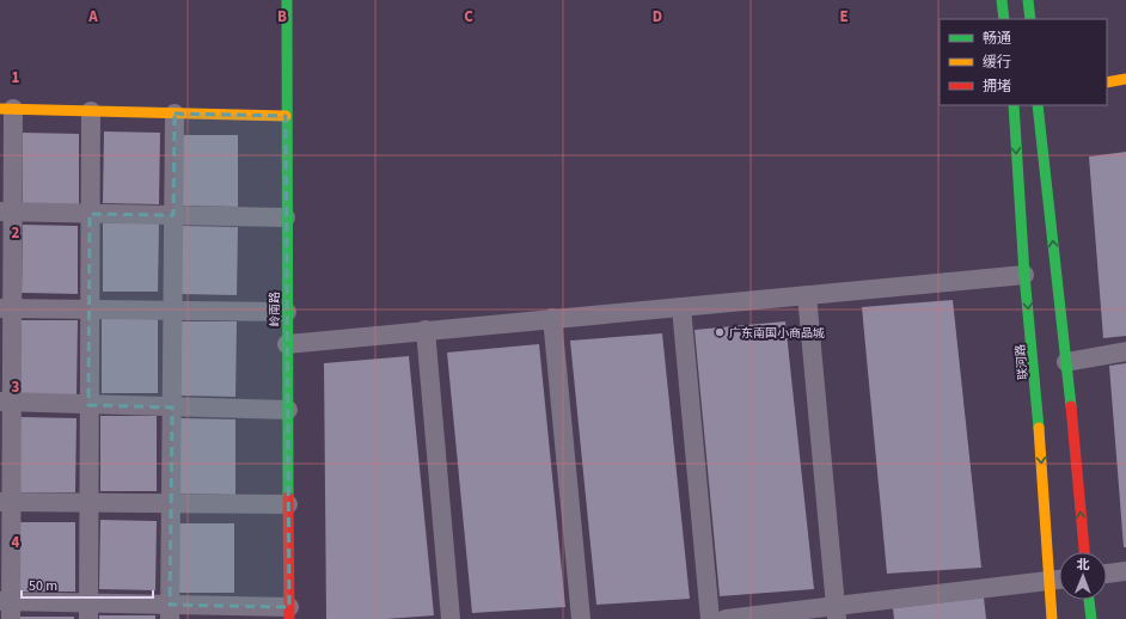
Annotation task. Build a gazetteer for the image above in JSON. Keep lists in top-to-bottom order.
{
  "streets": {
    "main road": ["岭南路", "联河路"]
  },
  "places": ["广东南国小商品城"],
  "legend": ["畅通", "缓行", "拥堵"],
  "scale_bar": "50 m",
  "north": "top",
  "grid": {
    "columns": [
      "A",
      "B",
      "C",
      "D",
      "E"
    ],
    "rows": [
      "1",
      "2",
      "3",
      "4"
    ]
  }
}
